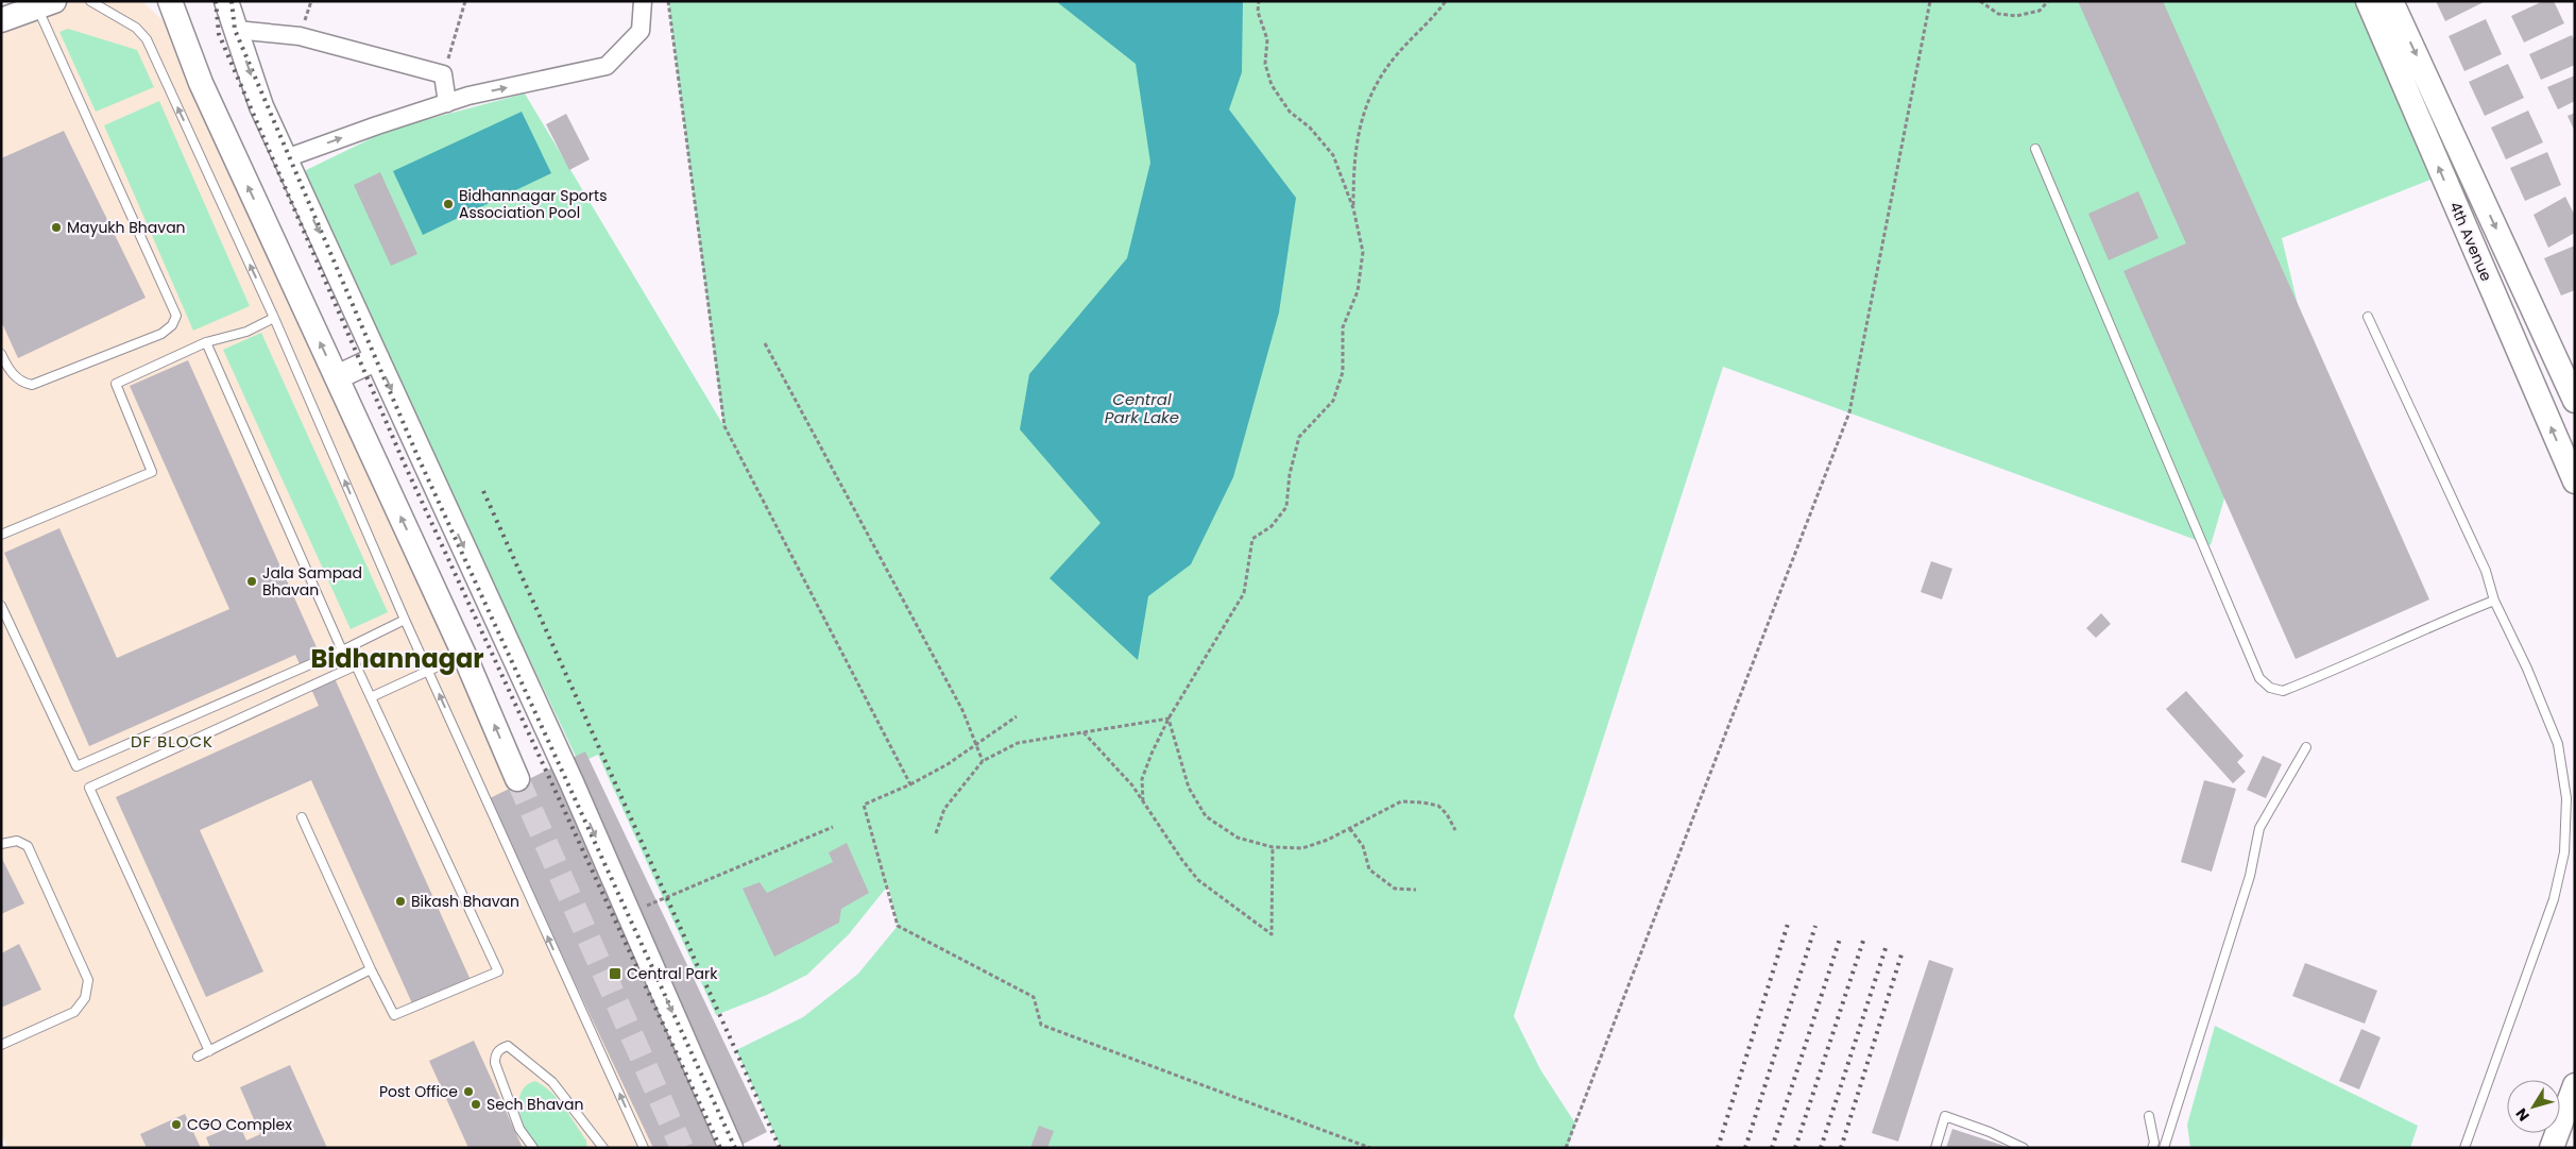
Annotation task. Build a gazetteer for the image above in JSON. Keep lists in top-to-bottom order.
{
  "streets": {
    "main road": ["4th Avenue"]
  },
  "districts": ["Bidhannagar", "DF BLOCK"],
  "water": ["Central Park Lake"],
  "places": {
    "other": [
      "Bidhannagar Sports Association Pool",
      "Mayukh Bhavan",
      "Jala Sampad Bhavan",
      "Bikash Bhavan",
      "Post Office",
      "Sech Bhavan",
      "CGO Complex"
    ],
    "transit": ["Central Park"]
  },
  "north": "bottom left"
}
